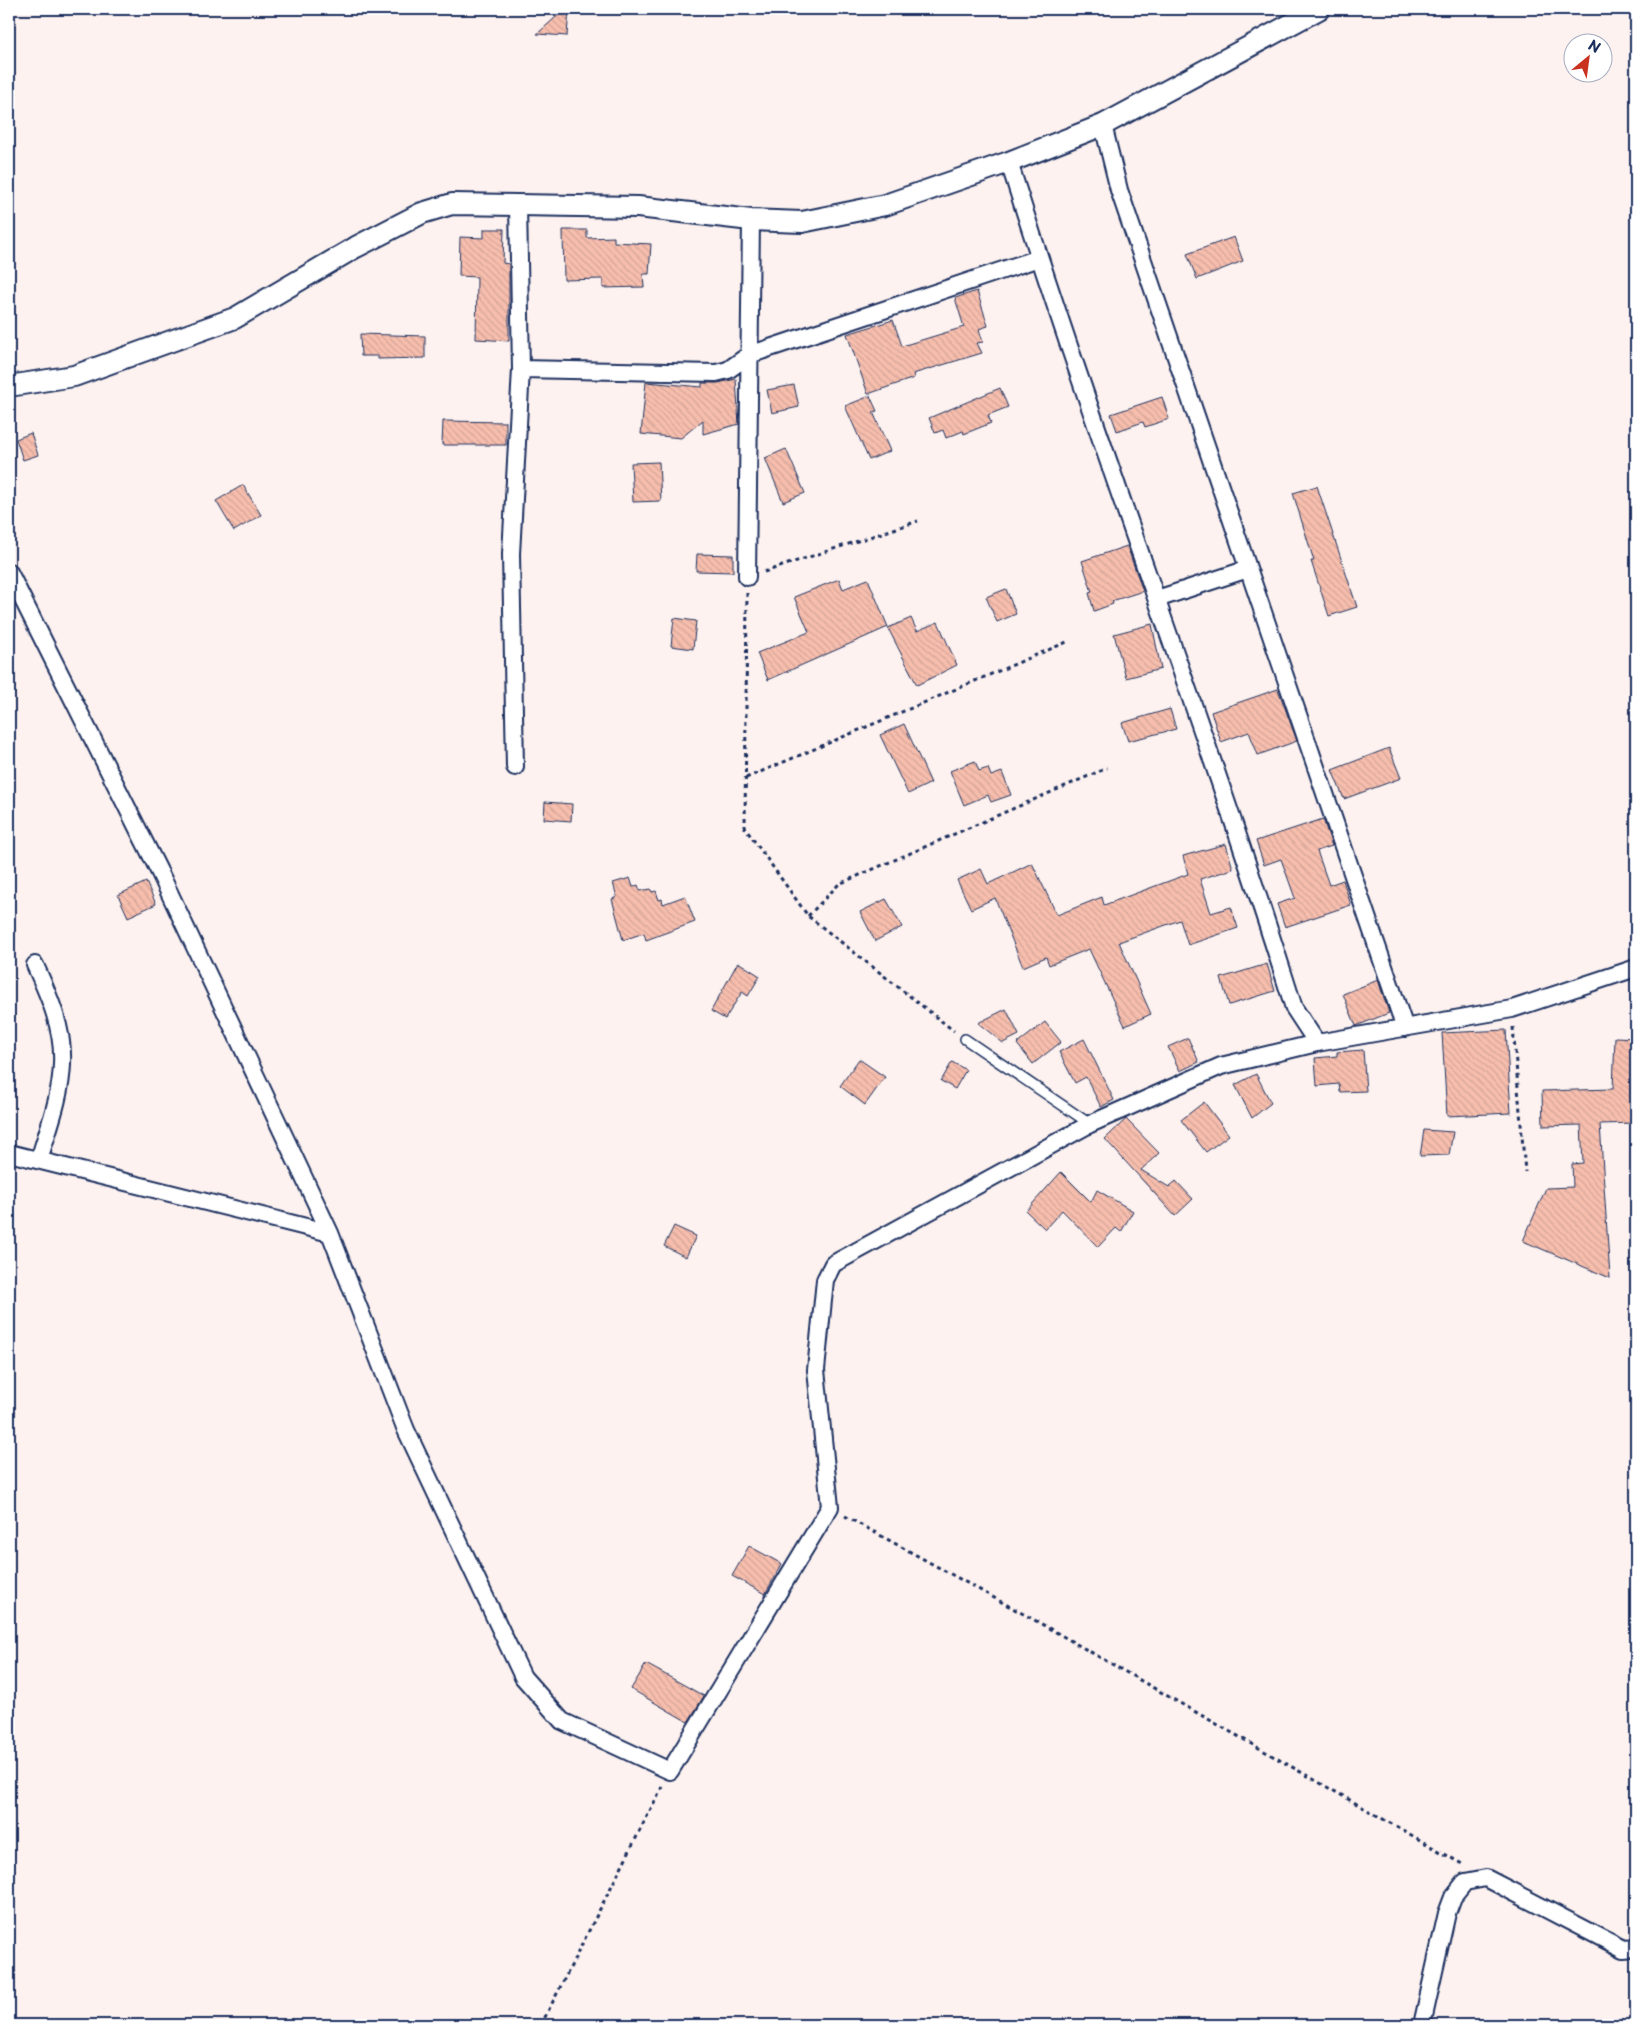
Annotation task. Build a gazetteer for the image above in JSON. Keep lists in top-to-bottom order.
{
  "north": "top right"
}
